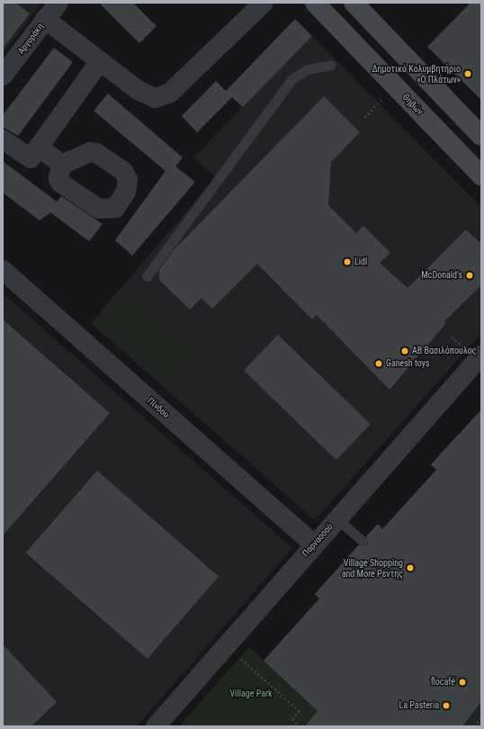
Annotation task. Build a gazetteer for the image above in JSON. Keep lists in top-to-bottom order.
{
  "streets": {
    "main road": ["Θηβών"],
    "street": ["Αργυράκη", "Πίνδου", "Παρνασσού"]
  },
  "crossings": [
    ["Πίνδου", "Παρνασσού"]
  ],
  "parks": ["Village Park"],
  "places": [
    "Δημοτικό Κολυμβητήριο «Ο Πλάτων»",
    "Lidl",
    "McDonald's",
    "ΑΒ Βασιλόπουλος",
    "Ganesh toys",
    "Village Shopping and More Ρεντης",
    "flocafé",
    "La Pasteria"
  ]
}
